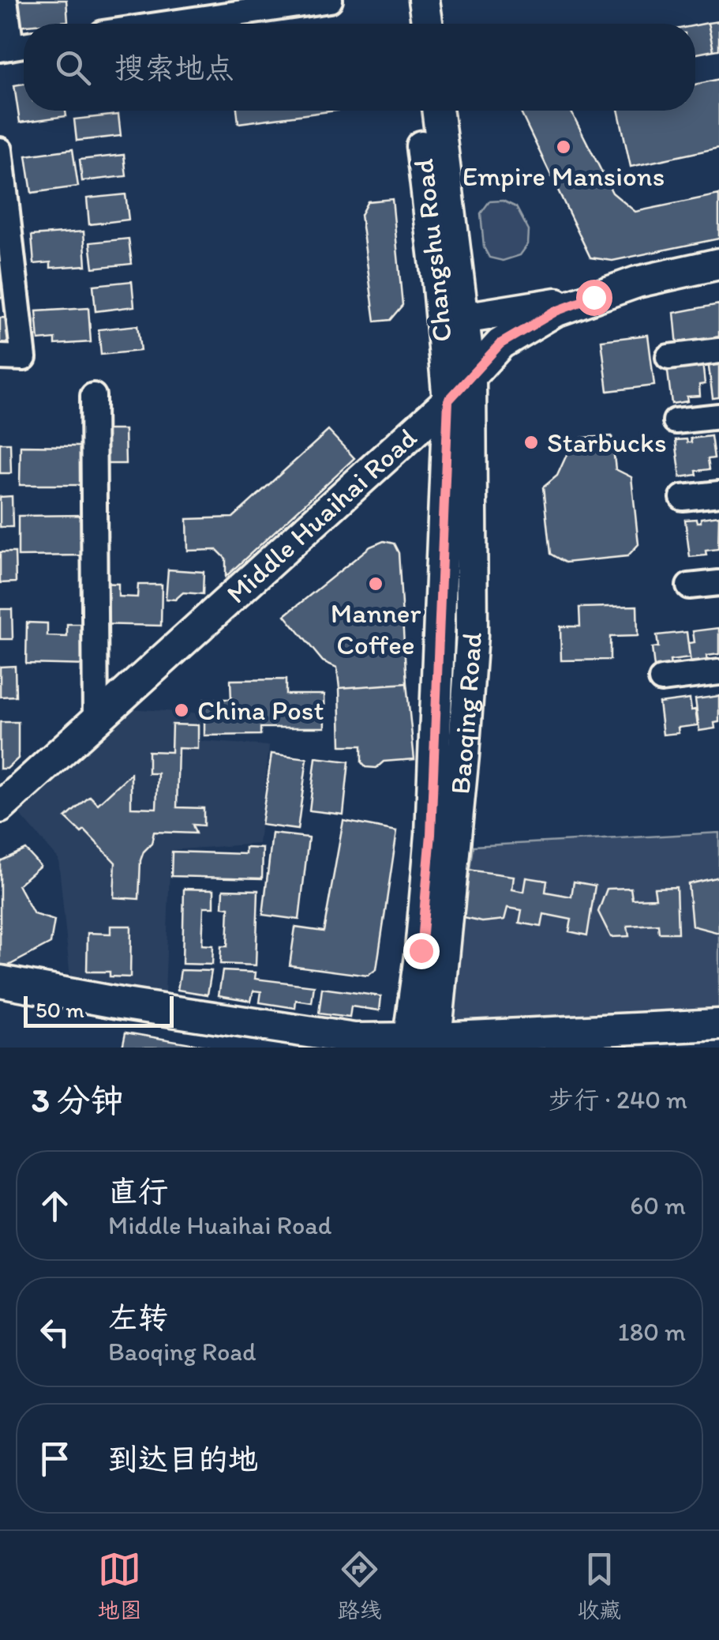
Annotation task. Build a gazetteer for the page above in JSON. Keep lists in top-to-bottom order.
{
  "streets": {
    "main road": ["Changshu Road", "Middle Huaihai Road", "Baoqing Road"]
  },
  "crossings": [
    ["Changshu Road", "Middle Huaihai Road"],
    ["Changshu Road", "Baoqing Road"],
    ["Middle Huaihai Road", "Baoqing Road"]
  ],
  "places": [
    "Empire Mansions",
    "Starbucks",
    "Manner Coffee",
    "China Post"
  ],
  "scale_bar": "50 m",
  "page": {
    "search": "搜索地点",
    "scale": "50 m",
    "heading": ["3 分钟", "步行 · 240 m"],
    "list": [
      ["直行", "Middle Huaihai Road", "60 m"],
      ["左转", "Baoqing Road", "180 m"],
      "到达目的地"
    ],
    "nav": ["地图", "路线", "收藏"]
  }
}
